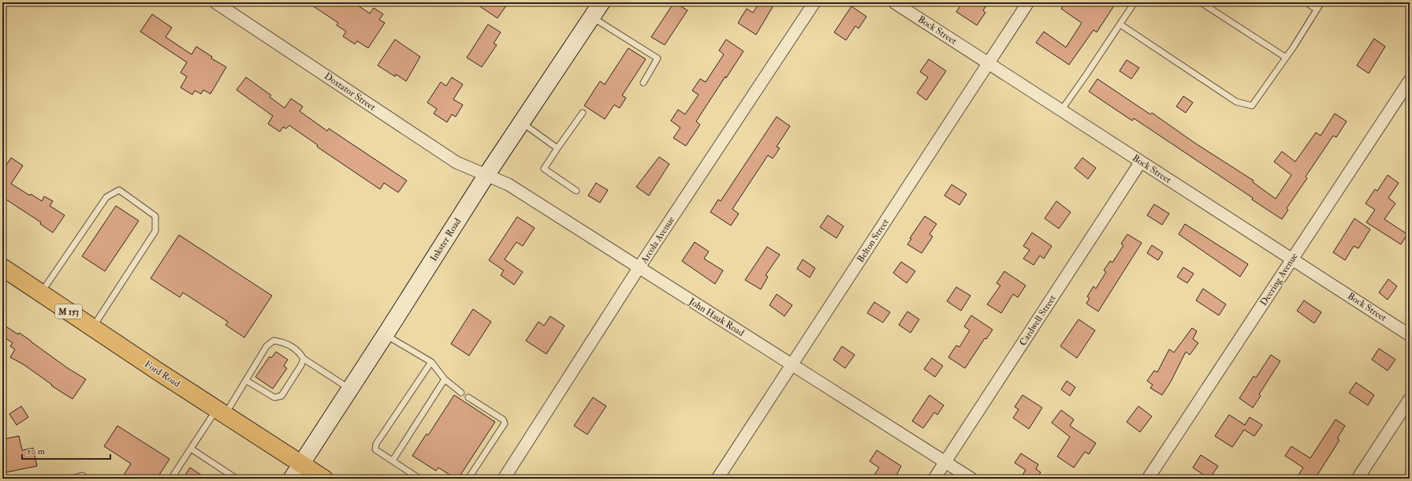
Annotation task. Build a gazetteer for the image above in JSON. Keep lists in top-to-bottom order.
{
  "streets": {
    "main road": ["Inkster Road", "M 153", "Ford Road"],
    "street": [
      "Bock Street",
      "Doxtator Street",
      "Arcola Avenue",
      "Belton Street",
      "Deering Avenue",
      "John Hauk Road",
      "Cardwell Street"
    ]
  },
  "crossings": [
    ["Bock Street", "Belton Street"],
    ["Bock Street", "Deering Avenue"],
    ["Bock Street", "Cardwell Street"],
    ["Doxtator Street", "Inkster Road"],
    ["Doxtator Street", "John Hauk Road"],
    ["Inkster Road", "John Hauk Road"],
    ["Inkster Road", "Ford Road"],
    ["Arcola Avenue", "John Hauk Road"],
    ["Belton Street", "John Hauk Road"],
    ["John Hauk Road", "Cardwell Street"]
  ],
  "scale_bar": "50 m"
}
